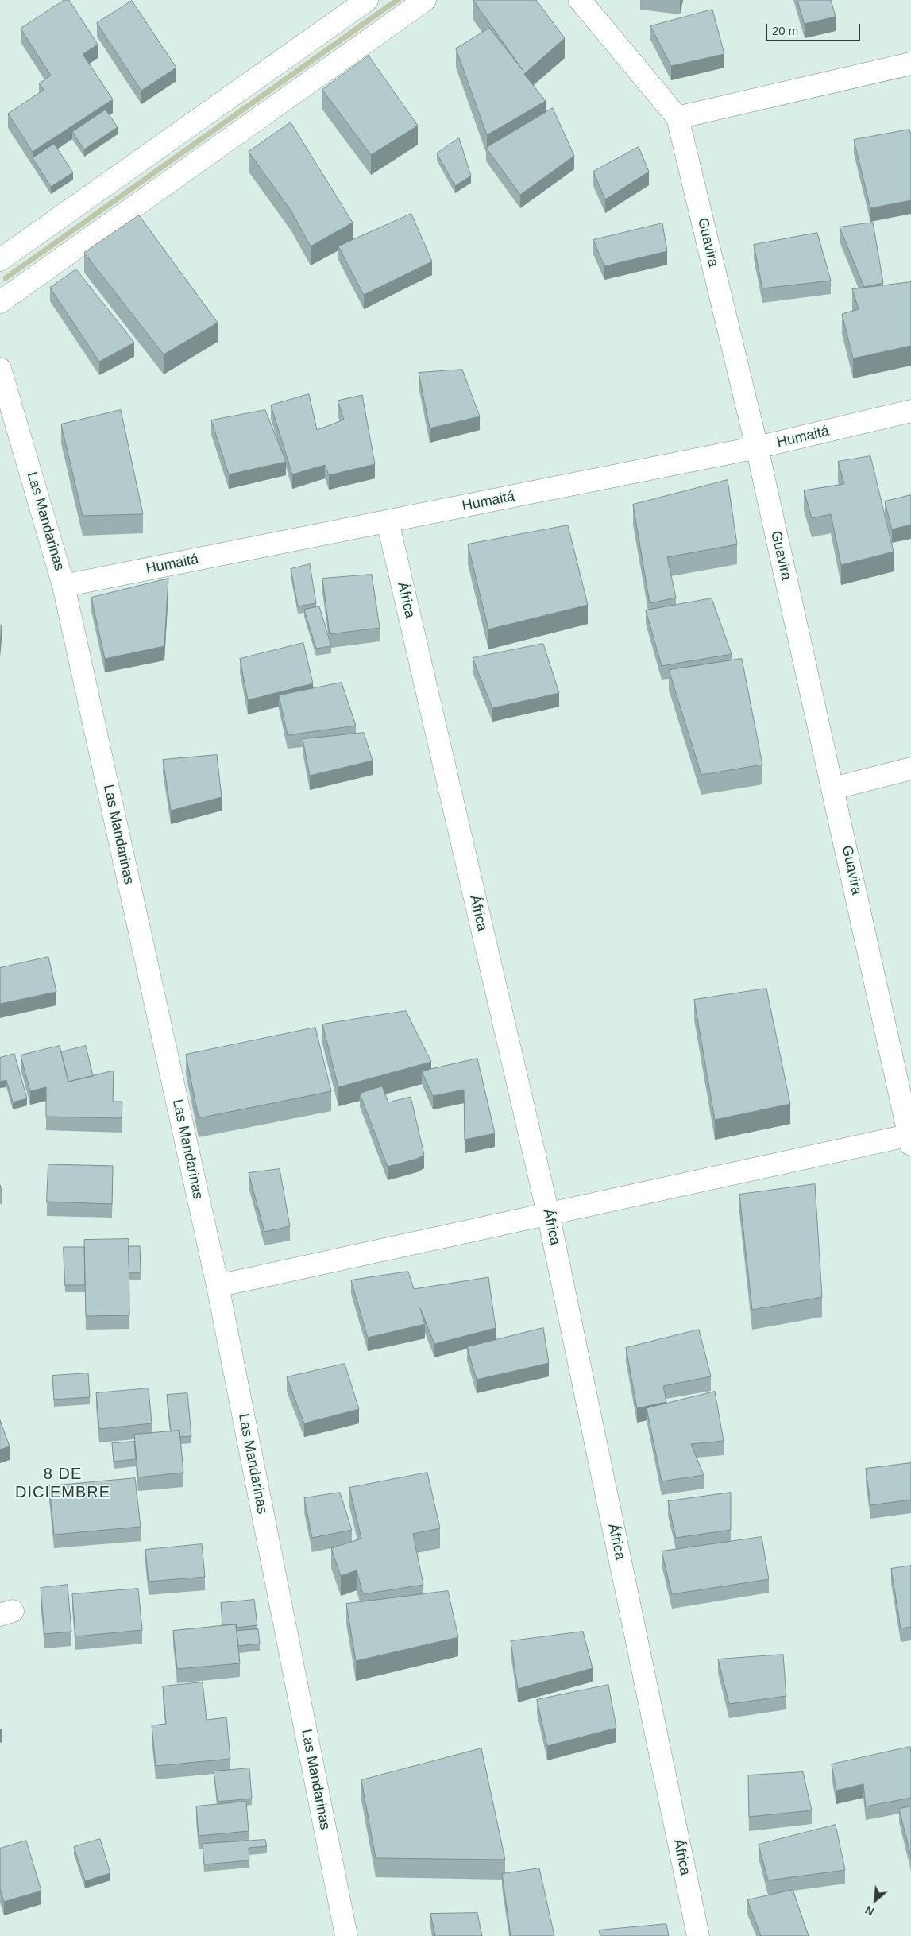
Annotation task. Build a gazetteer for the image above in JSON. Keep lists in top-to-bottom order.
{
  "streets": {
    "street": [
      "Guavira",
      "Humaitá",
      "Las Mandarinas",
      "África"
    ]
  },
  "crossings": [
    ["Guavira", "Humaitá"],
    ["Humaitá", "Las Mandarinas"],
    ["Humaitá", "África"]
  ],
  "districts": ["8 DE DICIEMBRE"],
  "scale_bar": "20 m",
  "north": "bottom left"
}
